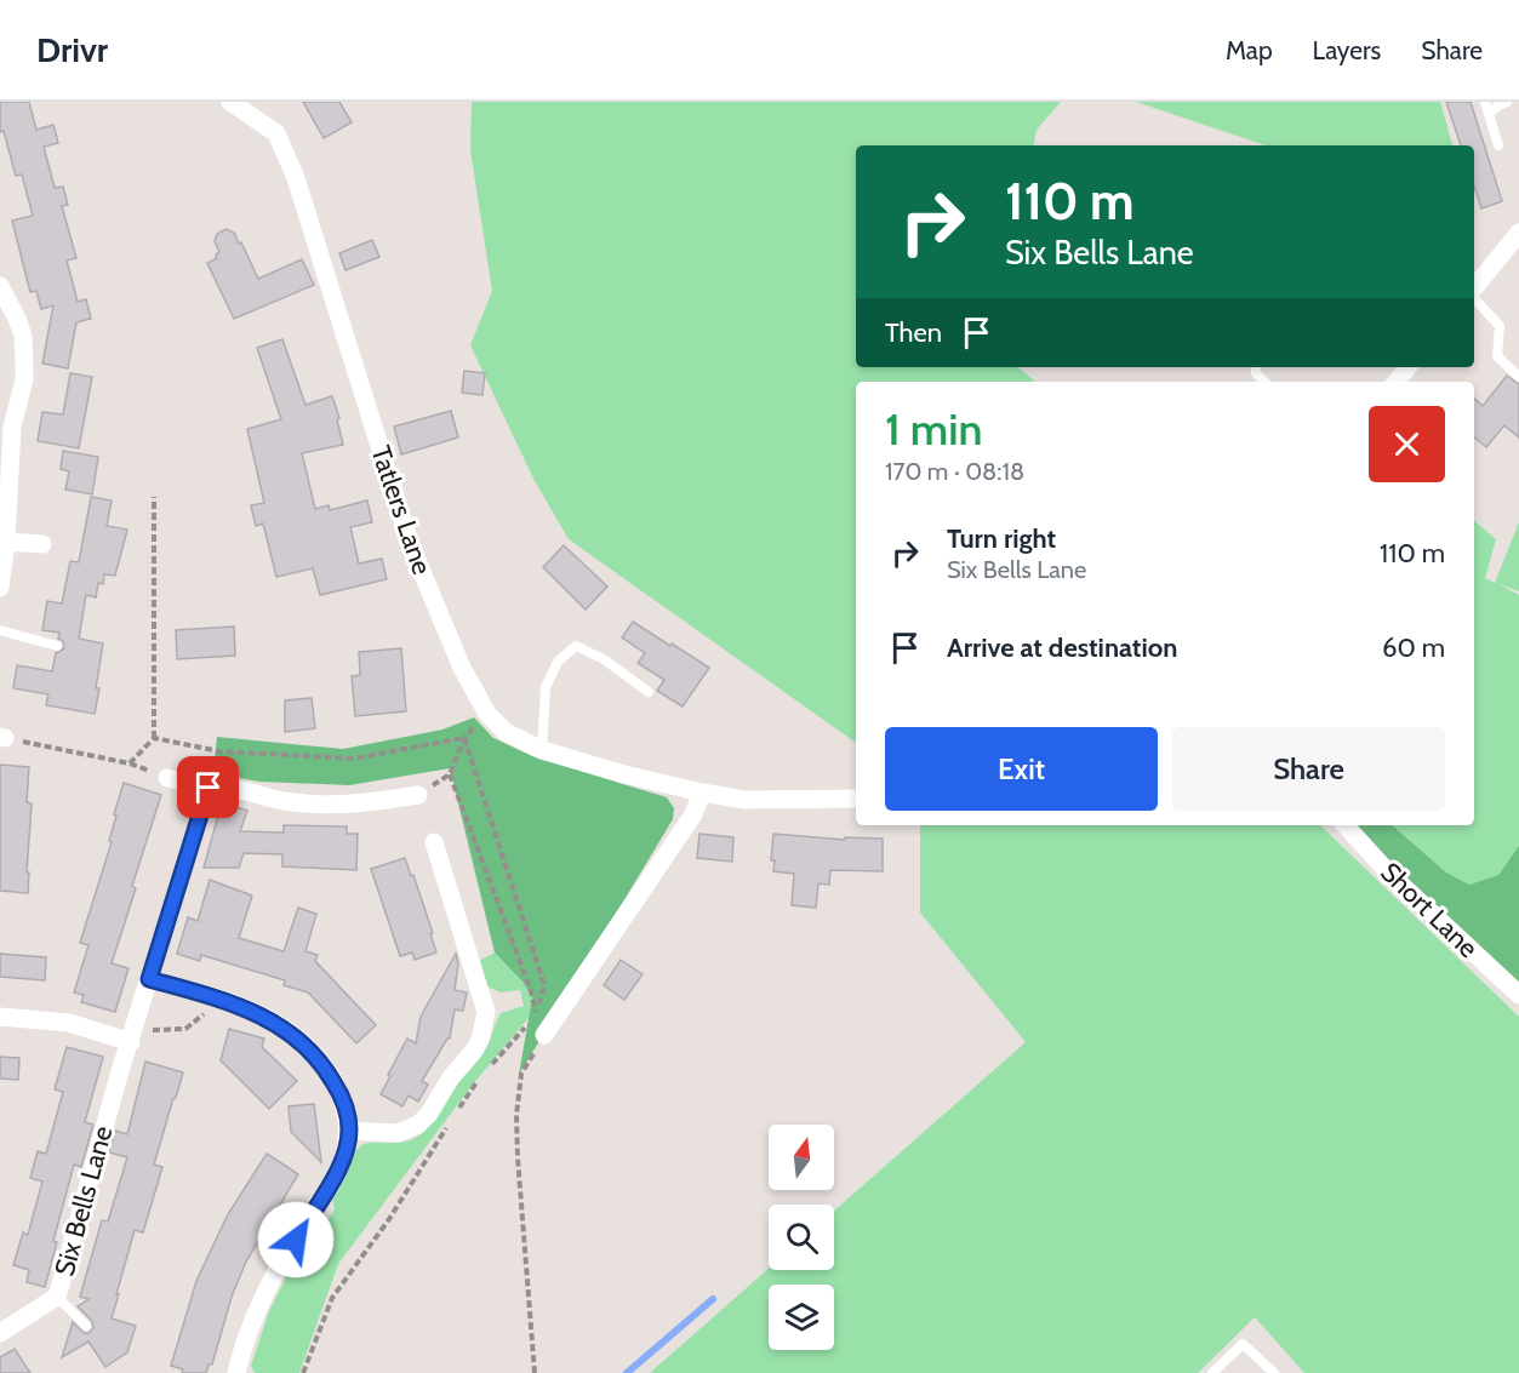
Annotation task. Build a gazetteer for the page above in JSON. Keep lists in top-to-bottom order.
{
  "streets": {
    "street": ["Tatlers Lane", "Short Lane", "Six Bells Lane"]
  },
  "north": "top",
  "page": {
    "header": "Drivr",
    "nav": ["Map", "Layers", "Share"],
    "turn": ["110 m", "Six Bells Lane"],
    "then": "Then",
    "heading": ["1 min", "170 m · 08:18"],
    "list": [
      {
        "name": "Turn right",
        "note": "Six Bells Lane",
        "value": "110 m"
      },
      {
        "name": "Arrive at destination",
        "value": "60 m"
      }
    ],
    "buttons": ["Exit", "Share"]
  }
}
